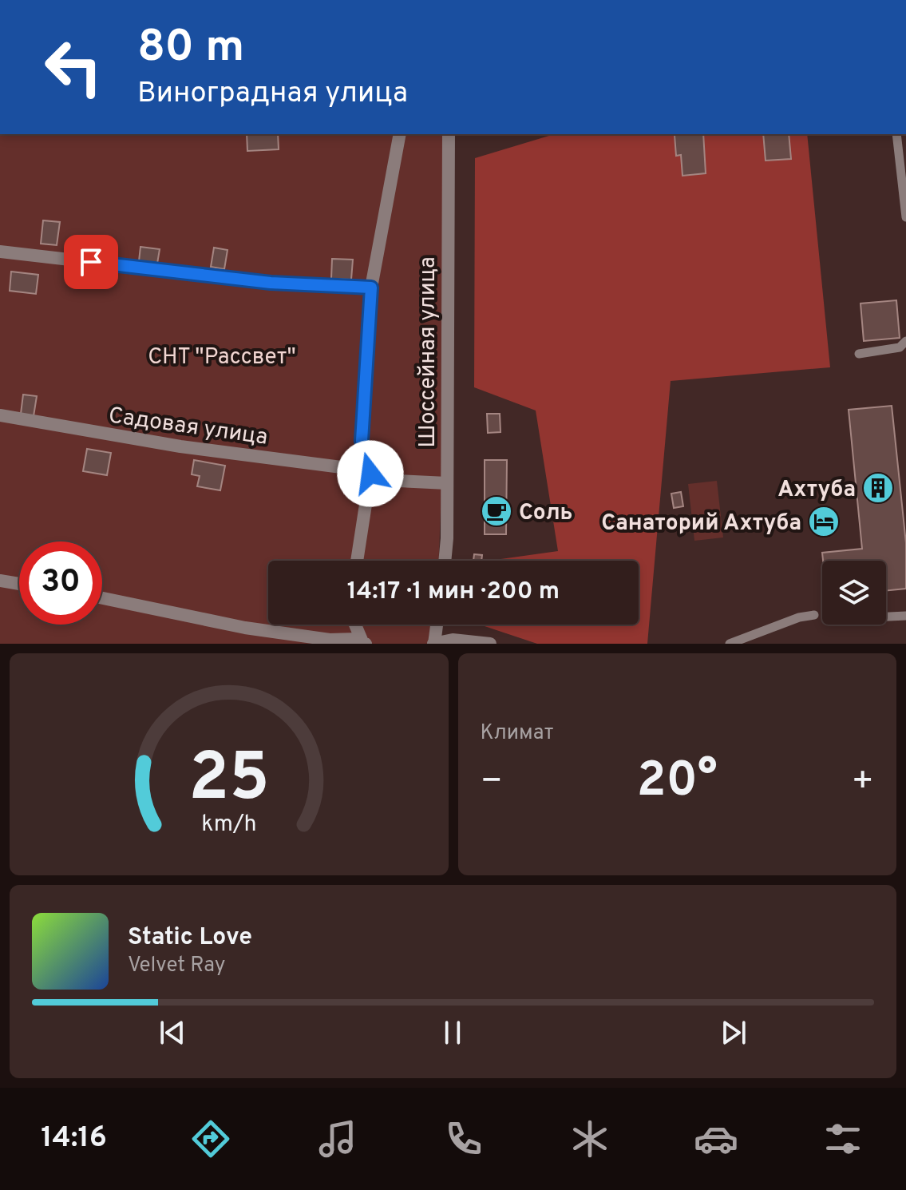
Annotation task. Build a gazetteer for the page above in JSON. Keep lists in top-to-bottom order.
{
  "streets": {
    "street": ["Шоссейная улица", "Садовая улица"]
  },
  "crossings": [
    ["Шоссейная улица", "Садовая улица"]
  ],
  "parks": ["СНТ \"Рассвет\""],
  "places": {
    "building": ["Ахтуба"],
    "cafe": ["Соль"],
    "hotel": ["Санаторий Ахтуба"]
  },
  "page": {
    "turn": ["80 m", "Виноградная улица"],
    "limit": "30",
    "trip": "14:17 · 1 мин · 200 m",
    "tile": "Климат",
    "heat": ["−", "20°", "+"],
    "song": ["Static Love", "Velvet Ray"],
    "tabs": "14:16",
    "gauge": ["25", "km/h"]
  }
}
